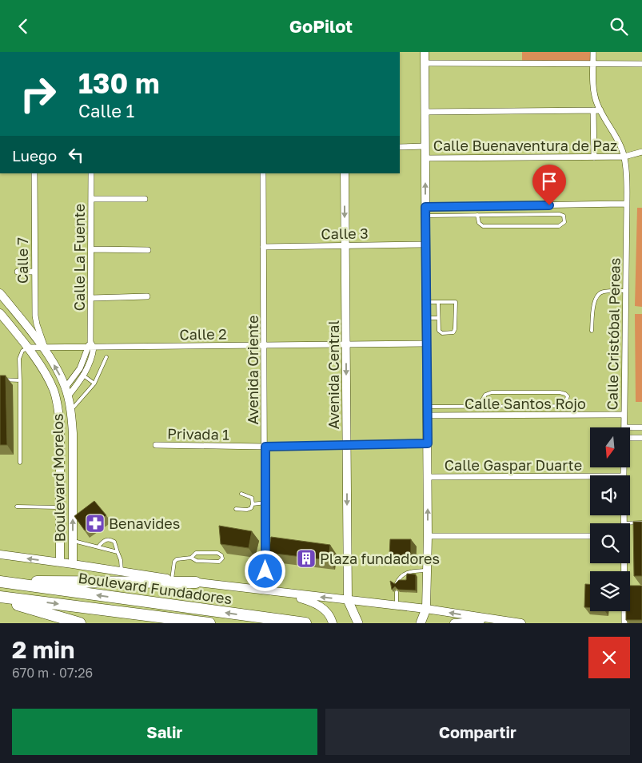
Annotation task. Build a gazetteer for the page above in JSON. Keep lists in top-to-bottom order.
{
  "streets": {
    "highway": ["Boulevard Fundadores"],
    "main road": ["Avenida Central", "Boulevard Morelos"],
    "street": [
      "Calle Buenaventura de Paz",
      "Calle 3",
      "Calle La Fuente",
      "Calle 7",
      "Calle 2",
      "Calle Cristóbal Pereas",
      "Avenida Oriente",
      "Calle Santos Rojo",
      "Privada 1",
      "Calle Gaspar Duarte"
    ]
  },
  "crossings": [
    ["Calle Buenaventura de Paz", "Calle Cristóbal Pereas"],
    ["Calle 3", "Avenida Oriente"],
    ["Calle 3", "Avenida Central"],
    ["Calle La Fuente", "Calle 2"],
    ["Calle La Fuente", "Boulevard Morelos"],
    ["Calle 7", "Calle 2"],
    ["Calle 7", "Boulevard Morelos"],
    ["Calle 2", "Avenida Oriente"],
    ["Calle 2", "Avenida Central"],
    ["Calle 2", "Boulevard Morelos"],
    ["Calle Cristóbal Pereas", "Calle Santos Rojo"],
    ["Avenida Oriente", "Privada 1"],
    ["Avenida Central", "Privada 1"]
  ],
  "one_way": ["Avenida Central"],
  "places": {
    "pharmacy": ["Benavides"],
    "building": ["Plaza fundadores"]
  },
  "north": "bottom",
  "page": {
    "header": "GoPilot",
    "turn": ["130 m", "Calle 1"],
    "then": "Luego",
    "heading": ["2 min", "670 m · 07:26"],
    "buttons": ["Salir", "Compartir"]
  }
}
